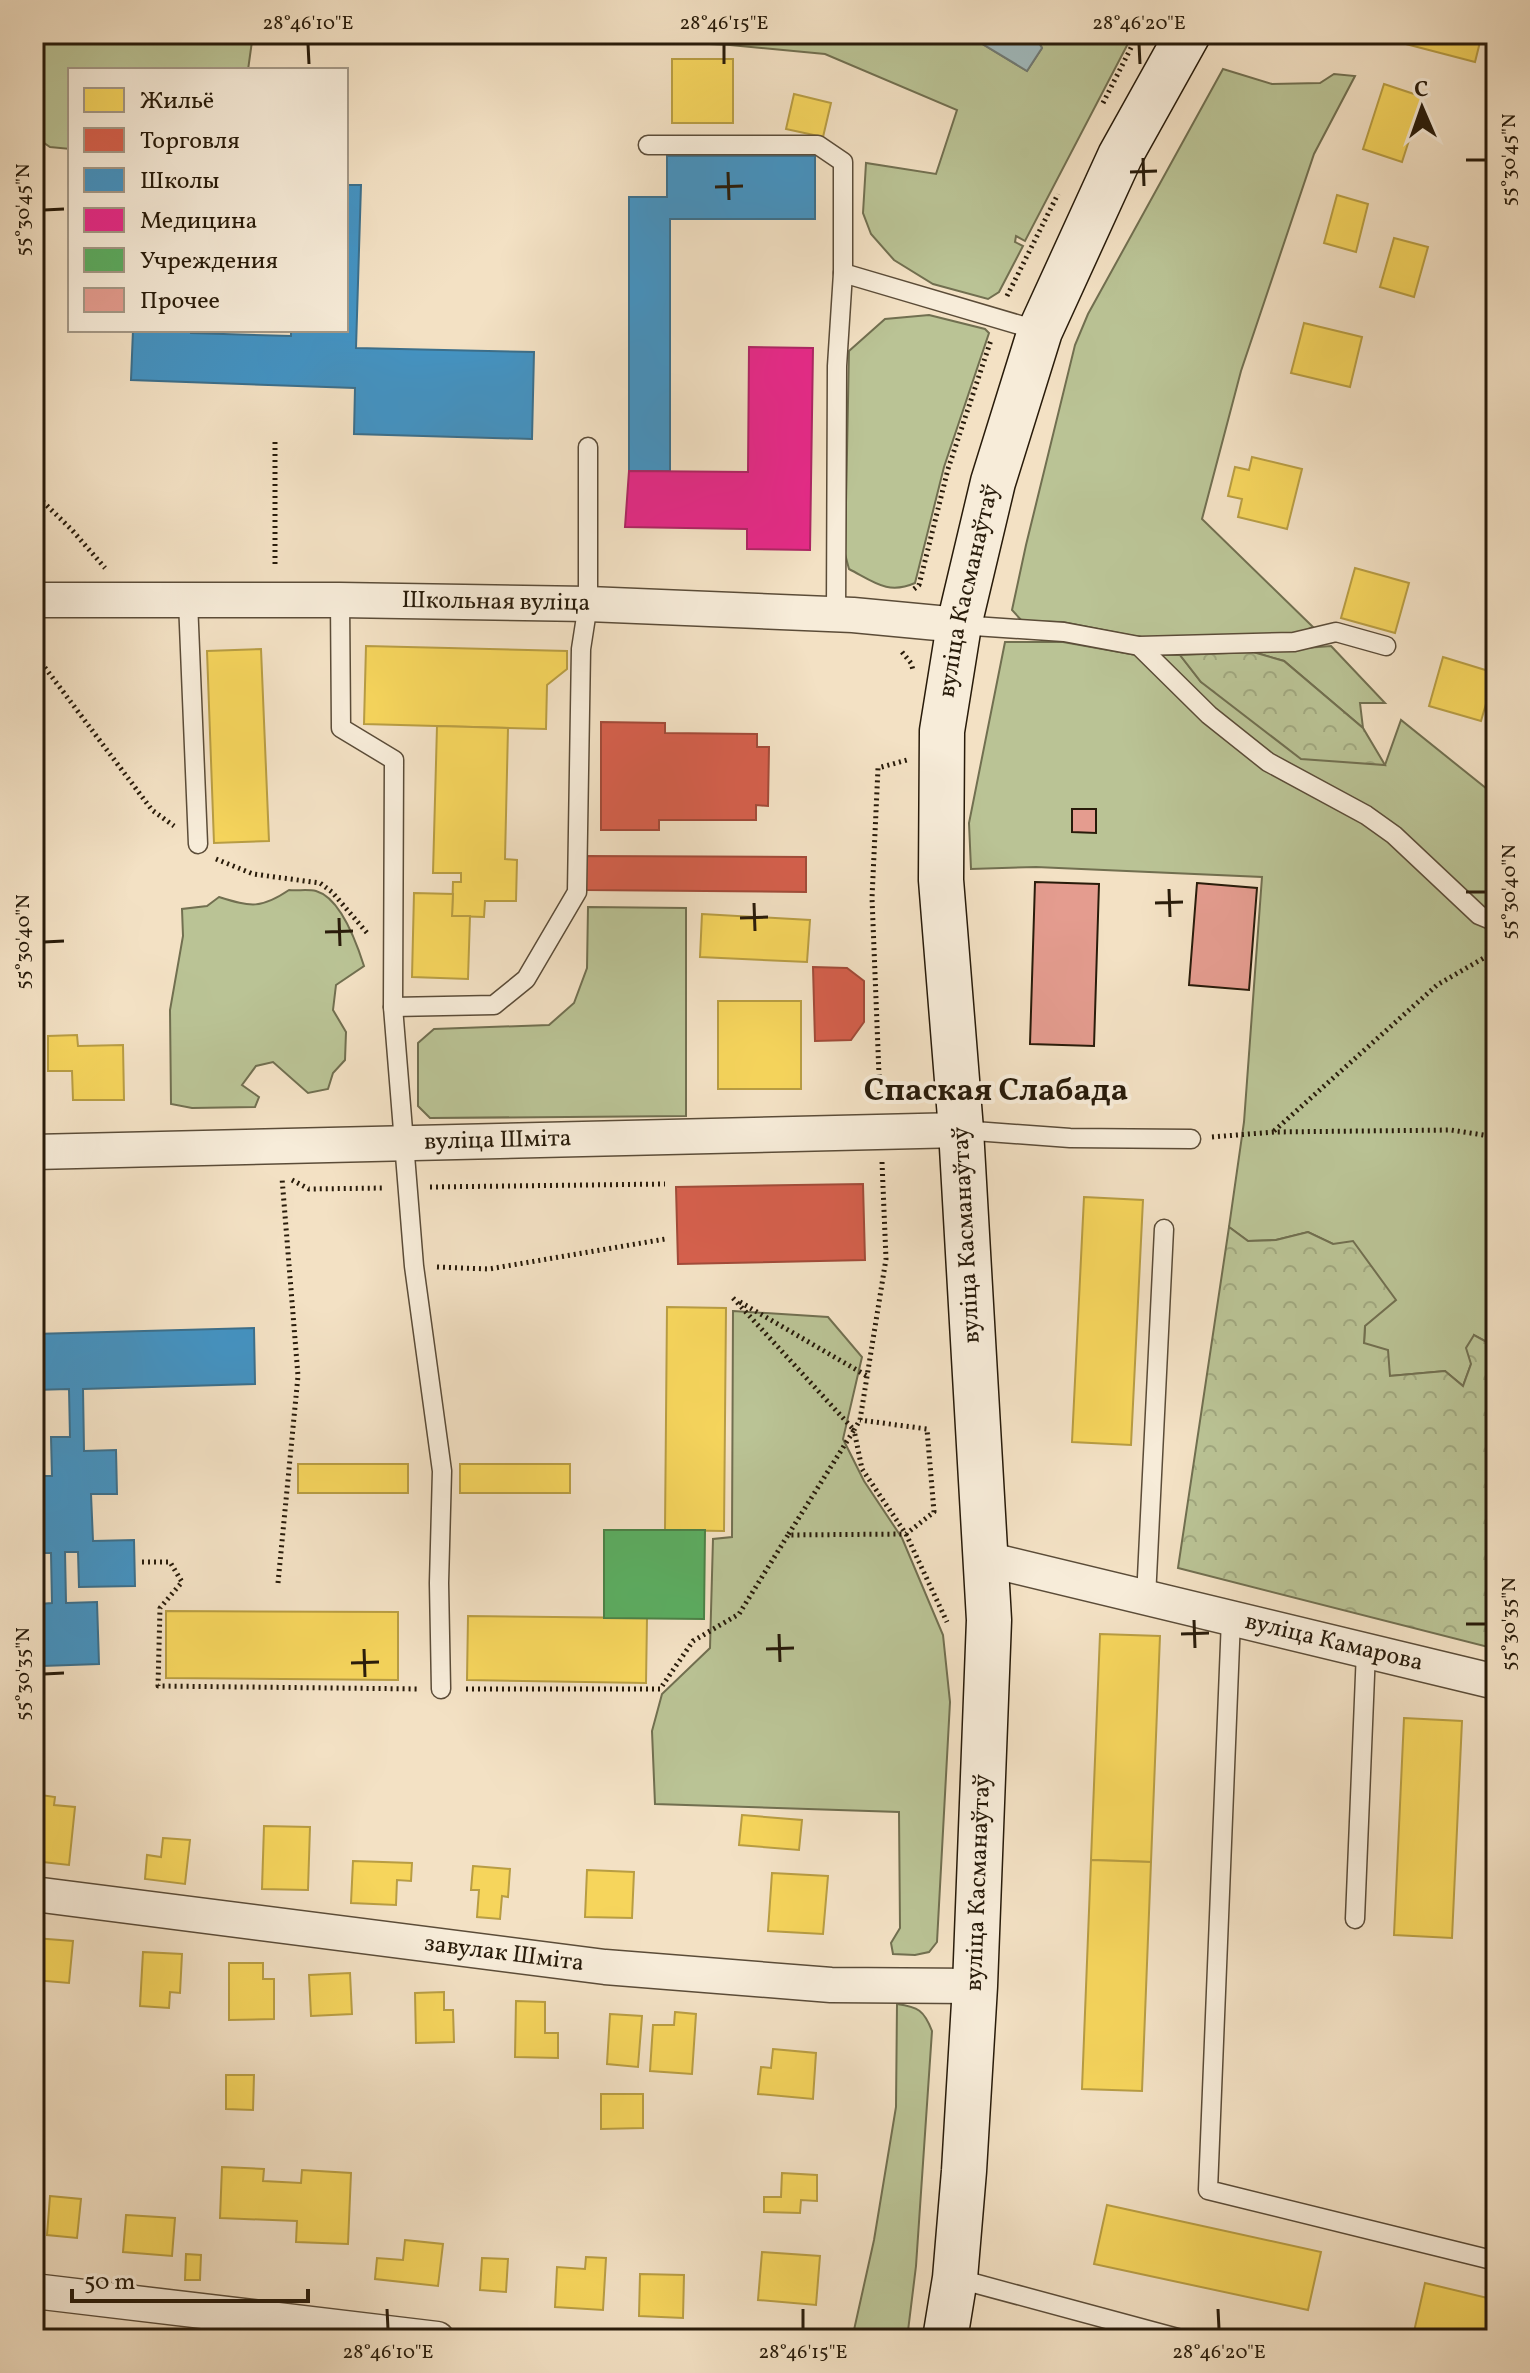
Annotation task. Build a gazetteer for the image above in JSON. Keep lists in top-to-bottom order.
{
  "streets": {
    "main road": ["вуліца Касманаўтаў"],
    "street": [
      "Школьная вуліца",
      "вуліца Шміта",
      "вуліца Камарова",
      "завулак Шміта"
    ]
  },
  "crossings": [
    ["вуліца Касманаўтаў", "Школьная вуліца"],
    ["вуліца Касманаўтаў", "вуліца Шміта"],
    ["вуліца Касманаўтаў", "вуліца Камарова"],
    ["вуліца Касманаўтаў", "завулак Шміта"]
  ],
  "districts": ["Спаская Слабада"],
  "legend": [
    "Жильё",
    "Торговля",
    "Школы",
    "Медицина",
    "Учреждения",
    "Прочее"
  ],
  "scale_bar": "50 m",
  "north": "top",
  "coordinates": [
    "28°46'10\"E",
    "28°46'15\"E",
    "28°46'20\"E",
    "55°30'45\"N",
    "55°30'40\"N",
    "55°30'35\"N"
  ]
}
